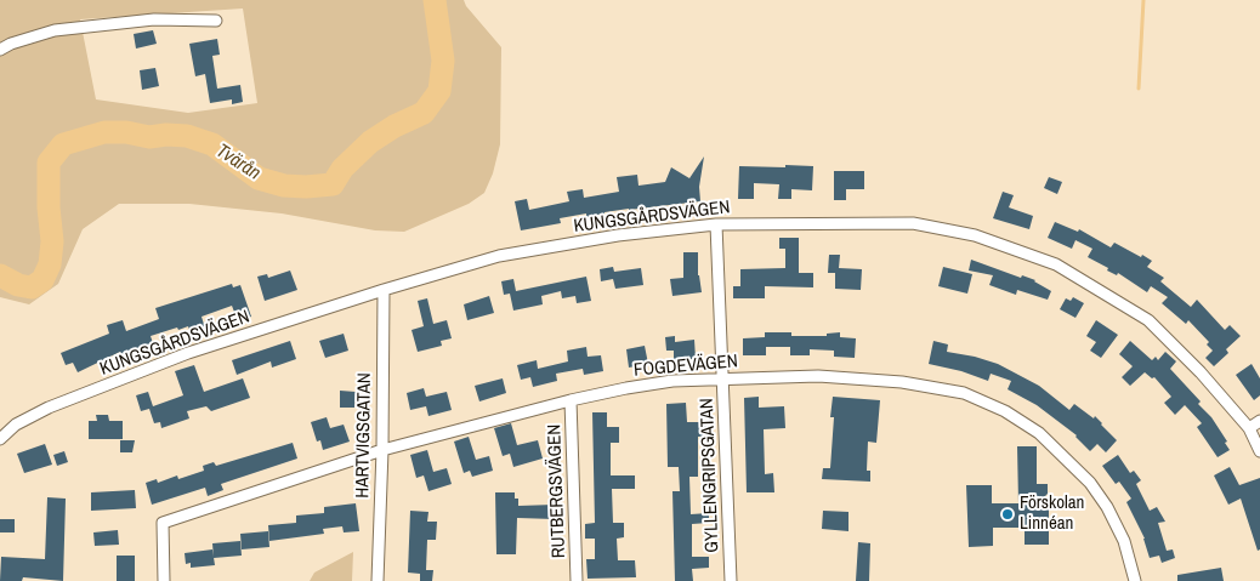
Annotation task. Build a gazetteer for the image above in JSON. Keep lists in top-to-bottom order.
{
  "streets": {
    "street": [
      "KUNGSGÅRDSVÄGEN",
      "FOGDEVÄGEN",
      "HARTVIGSGATAN",
      "GYLLENGRIPSGATAN",
      "RUTBERGSVÄGEN"
    ]
  },
  "crossings": [
    ["KUNGSGÅRDSVÄGEN", "HARTVIGSGATAN"],
    ["KUNGSGÅRDSVÄGEN", "GYLLENGRIPSGATAN"],
    ["FOGDEVÄGEN", "HARTVIGSGATAN"],
    ["FOGDEVÄGEN", "GYLLENGRIPSGATAN"],
    ["FOGDEVÄGEN", "RUTBERGSVÄGEN"]
  ],
  "water": ["Tvärån"],
  "places": ["Förskolan Linnéan"]
}
